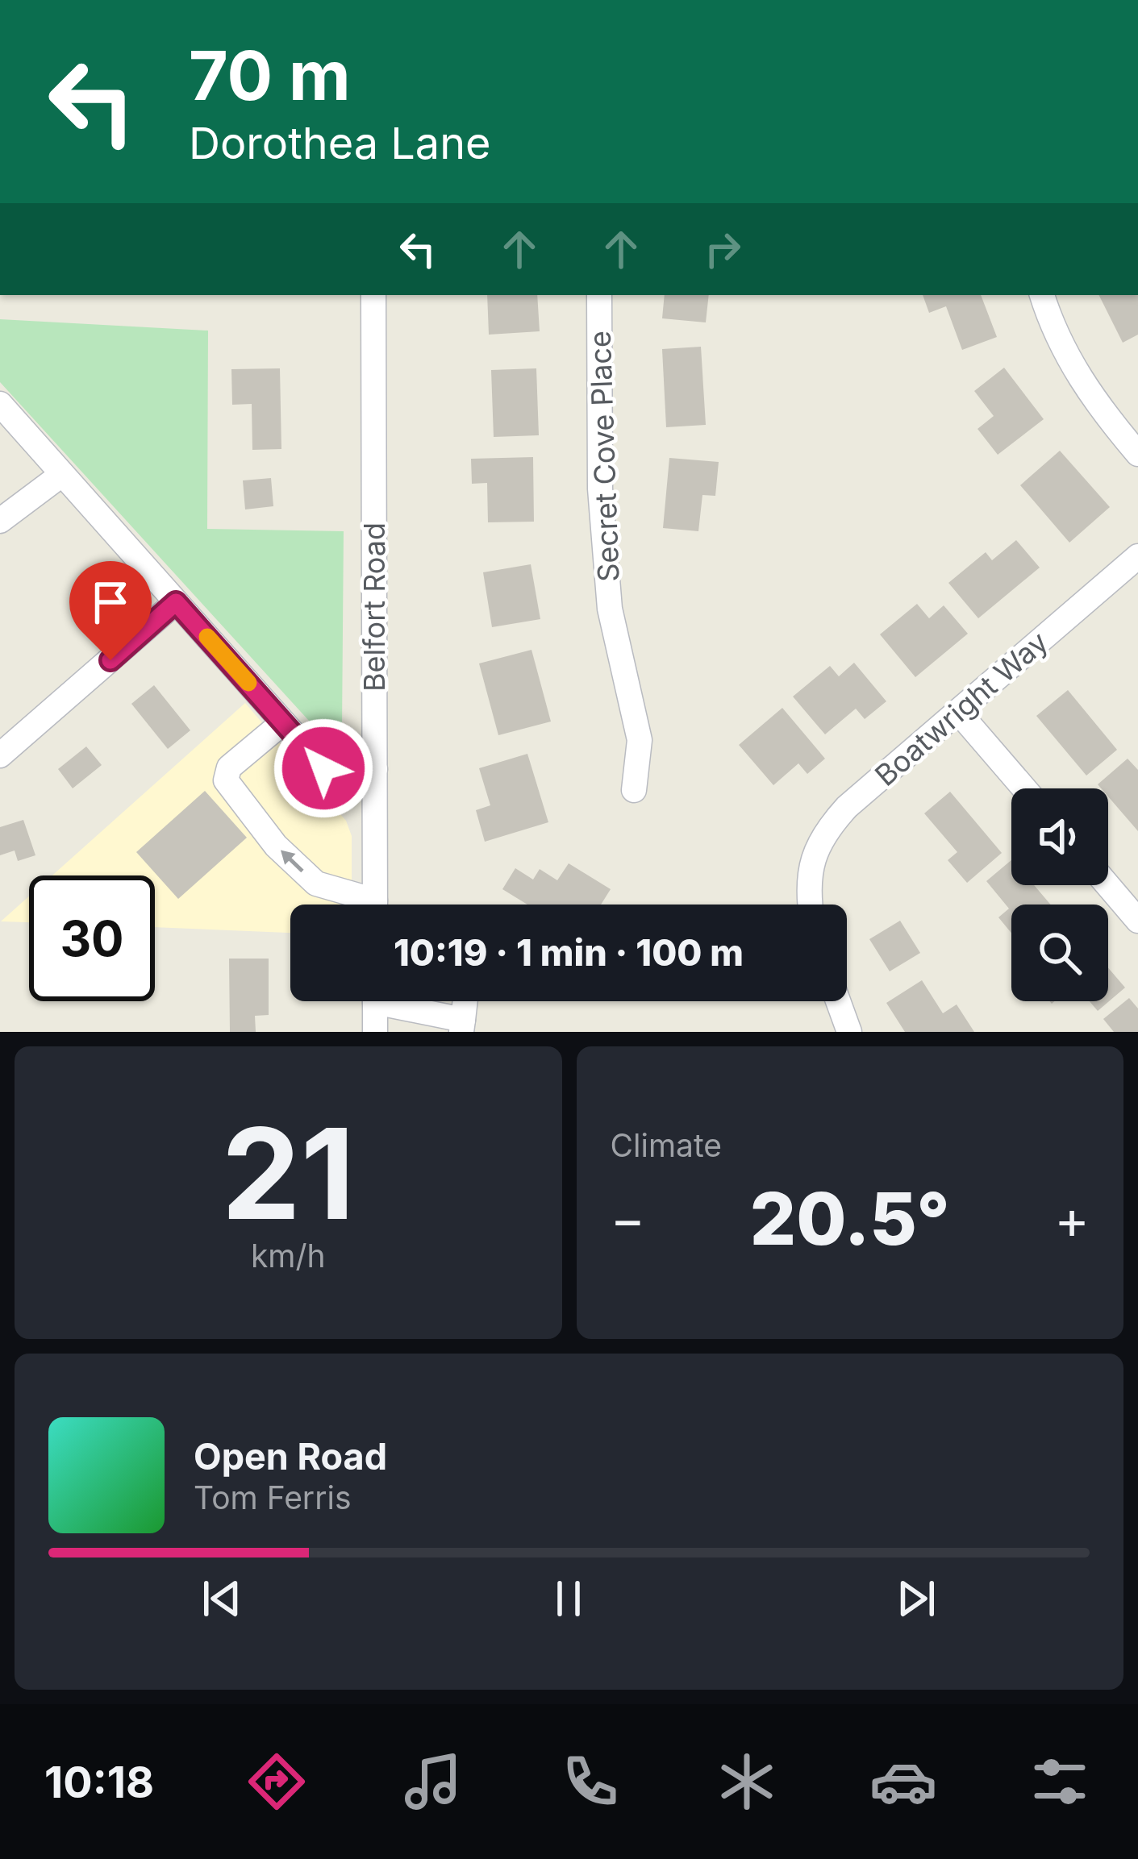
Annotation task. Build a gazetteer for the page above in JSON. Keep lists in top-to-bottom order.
{
  "streets": {
    "street": ["Secret Cove Place", "Belfort Road", "Boatwright Way"]
  },
  "page": {
    "turn": ["70 m", "Dorothea Lane"],
    "limit": "30",
    "trip": "10:19 · 1 min · 100 m",
    "tile": [
      ["21", "km/h"],
      "Climate"
    ],
    "heat": ["−", "20.5°", "+"],
    "song": ["Open Road", "Tom Ferris"],
    "tabs": "10:18"
  }
}
